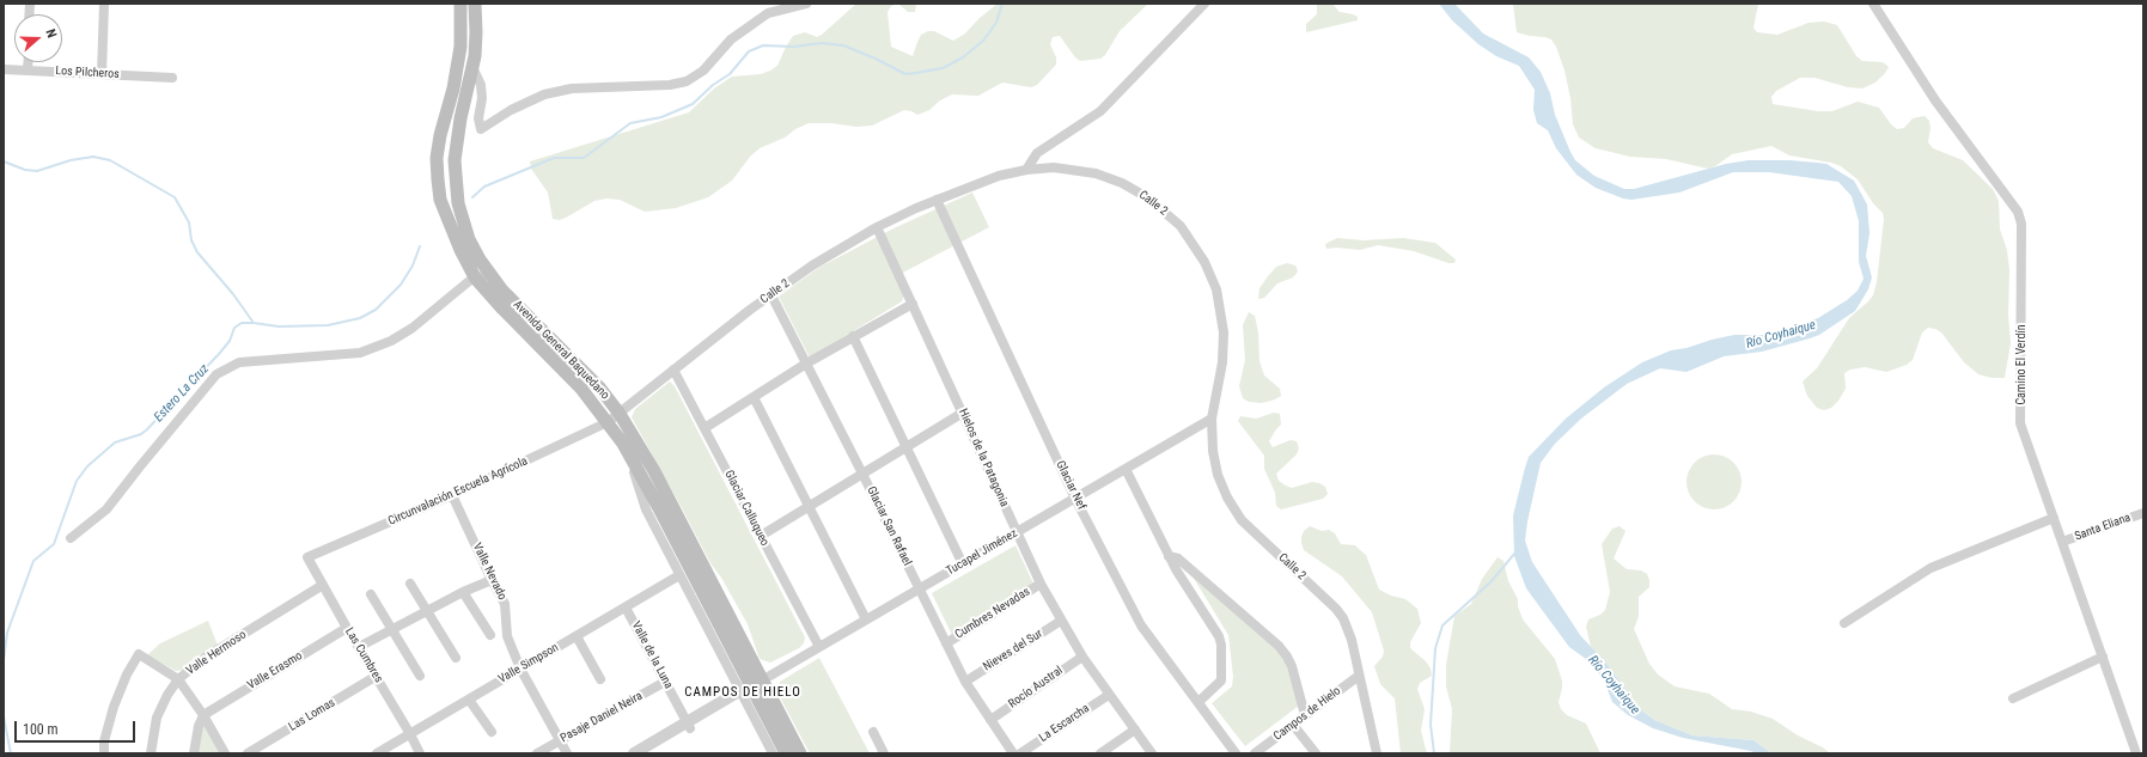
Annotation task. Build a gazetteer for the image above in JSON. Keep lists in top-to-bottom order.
{
  "streets": {
    "main road": ["Avenida General Baquedano"],
    "street": [
      "Los Pilcheros",
      "Calle 2",
      "Camino El Verdín",
      "Hielos de la Patagonia",
      "Glaciar Nef",
      "Circunvalación Escuela Agrícola",
      "Glaciar Calluqueo",
      "Glaciar San Rafael",
      "Santa Eliana",
      "Tucapel Jiménez",
      "Valle Nevado",
      "Cumbres Nevadas",
      "Nieves del Sur",
      "Valle Hermoso",
      "Las Cumbres",
      "Valle de la Luna",
      "Valle Simpson",
      "Valle Erasmo",
      "Rocío Austral",
      "Campos de Hielo",
      "Las Lomas",
      "Pasaje Daniel Neira",
      "La Escarcha"
    ]
  },
  "crossings": [
    ["Calle 2", "Avenida General Baquedano"],
    ["Calle 2", "Hielos de la Patagonia"],
    ["Calle 2", "Glaciar Nef"],
    ["Calle 2", "Circunvalación Escuela Agrícola"],
    ["Calle 2", "Glaciar Calluqueo"],
    ["Calle 2", "Glaciar San Rafael"],
    ["Calle 2", "Tucapel Jiménez"],
    ["Calle 2", "Campos de Hielo"],
    ["Avenida General Baquedano", "Circunvalación Escuela Agrícola"],
    ["Avenida General Baquedano", "Tucapel Jiménez"],
    ["Avenida General Baquedano", "Valle Simpson"],
    ["Camino El Verdín", "Santa Eliana"],
    ["Hielos de la Patagonia", "Tucapel Jiménez"],
    ["Hielos de la Patagonia", "Cumbres Nevadas"],
    ["Hielos de la Patagonia", "Nieves del Sur"],
    ["Hielos de la Patagonia", "Rocío Austral"],
    ["Hielos de la Patagonia", "La Escarcha"],
    ["Glaciar Nef", "Tucapel Jiménez"],
    ["Circunvalación Escuela Agrícola", "Valle Nevado"],
    ["Circunvalación Escuela Agrícola", "Las Cumbres"],
    ["Glaciar Calluqueo", "Tucapel Jiménez"],
    ["Glaciar San Rafael", "Tucapel Jiménez"],
    ["Glaciar San Rafael", "Cumbres Nevadas"],
    ["Glaciar San Rafael", "Nieves del Sur"],
    ["Glaciar San Rafael", "Rocío Austral"],
    ["Tucapel Jiménez", "Valle de la Luna"],
    ["Valle Nevado", "Valle Simpson"],
    ["Valle Nevado", "Pasaje Daniel Neira"],
    ["Valle Hermoso", "Las Cumbres"],
    ["Las Cumbres", "Valle Simpson"],
    ["Las Cumbres", "Valle Erasmo"],
    ["Las Cumbres", "Las Lomas"],
    ["Valle de la Luna", "Valle Simpson"],
    ["Valle de la Luna", "Pasaje Daniel Neira"]
  ],
  "districts": ["CAMPOS DE HIELO"],
  "water": ["Río Coyhaique", "Estero La Cruz"],
  "scale_bar": "100 m",
  "north": "right"
}
